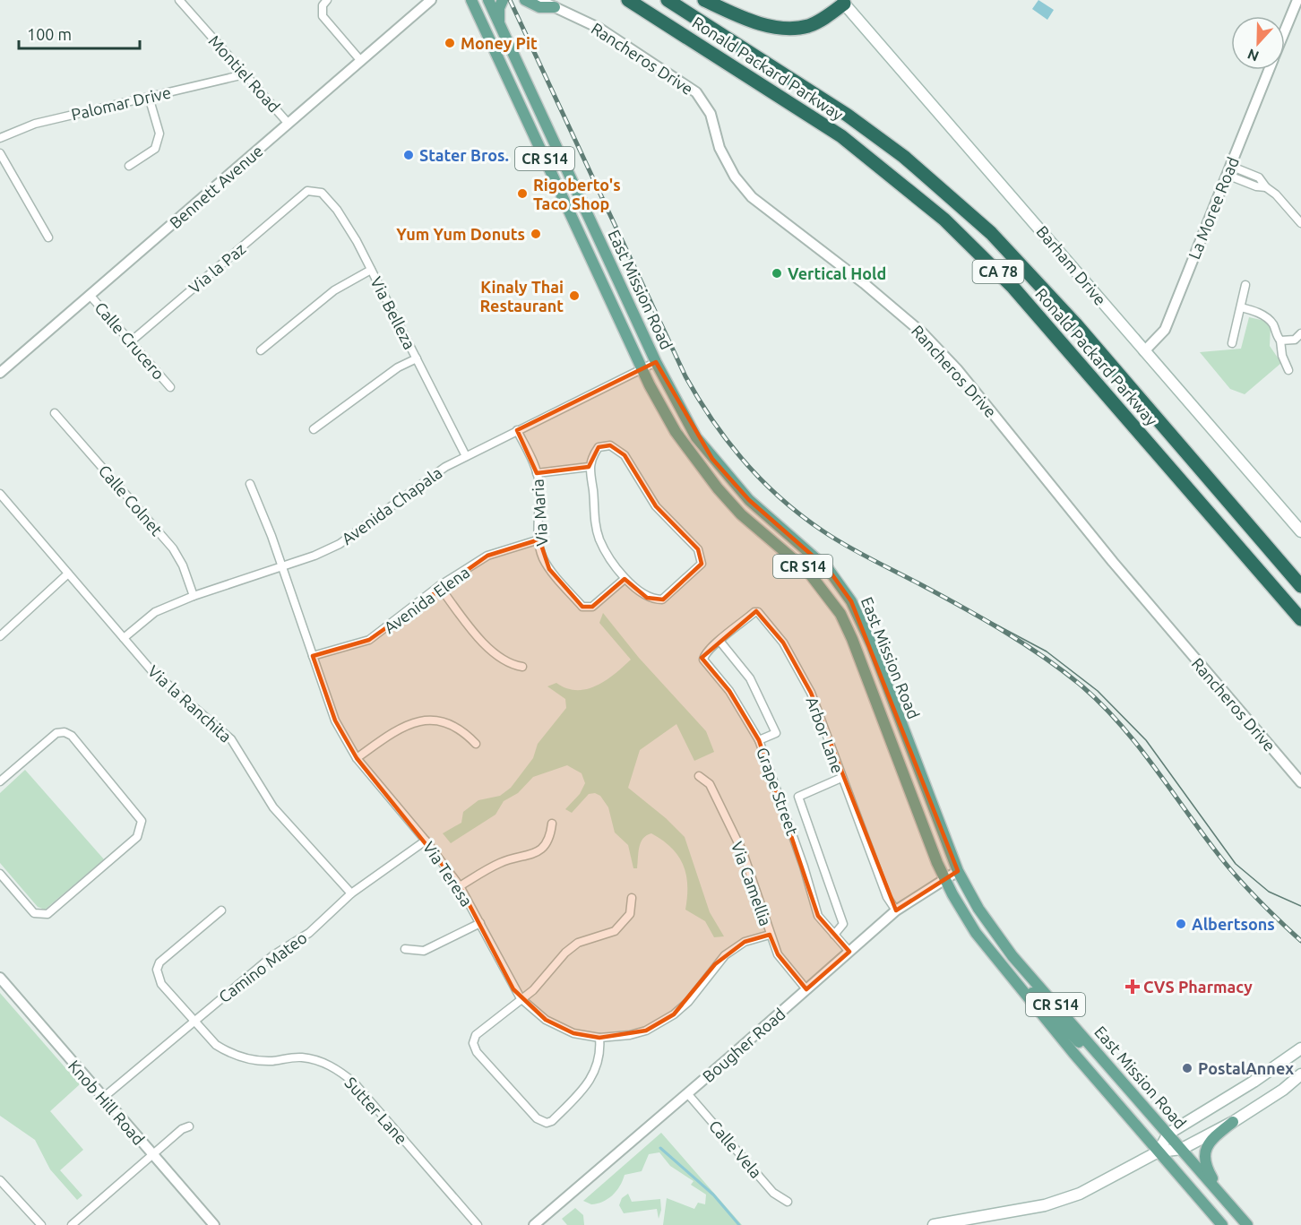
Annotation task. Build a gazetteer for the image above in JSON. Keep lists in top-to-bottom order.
{
  "streets": {
    "highway": ["Ronald Packard Parkway", "CA 78"],
    "main road": ["CR S14", "Barham Drive", "East Mission Road"],
    "street": [
      "Rancheros Drive",
      "Montiel Road",
      "Palomar Drive",
      "Bennett Avenue",
      "La Moree Road",
      "Via la Paz",
      "Via Belleza",
      "Calle Crucero",
      "Calle Colnet",
      "Avenida Chapala",
      "Via Maria",
      "Avenida Elena",
      "Via la Ranchita",
      "Arbor Lane",
      "Grape Street",
      "Via Teresa",
      "Via Camellia",
      "Camino Mateo",
      "Bougher Road",
      "Knob Hill Road",
      "Sutter Lane",
      "Calle Vela"
    ]
  },
  "crossings": [
    ["Montiel Road", "Palomar Drive"],
    ["Montiel Road", "Bennett Avenue"],
    ["Bennett Avenue", "Calle Crucero"],
    ["La Moree Road", "Barham Drive"],
    ["Via la Paz", "Via Belleza"],
    ["Via la Paz", "Calle Crucero"],
    ["East Mission Road", "Avenida Chapala"],
    ["East Mission Road", "Bougher Road"],
    ["Via Belleza", "Avenida Chapala"],
    ["Calle Colnet", "Avenida Chapala"],
    ["Avenida Chapala", "Via Maria"],
    ["Avenida Chapala", "Via la Ranchita"],
    ["Avenida Chapala", "Via Teresa"],
    ["Via Maria", "Avenida Elena"],
    ["Avenida Elena", "Via Teresa"],
    ["Via la Ranchita", "Camino Mateo"],
    ["Arbor Lane", "Grape Street"],
    ["Arbor Lane", "Bougher Road"],
    ["Grape Street", "Bougher Road"],
    ["Via Teresa", "Via Camellia"],
    ["Via Teresa", "Camino Mateo"],
    ["Via Camellia", "Bougher Road"],
    ["Camino Mateo", "Knob Hill Road"],
    ["Camino Mateo", "Sutter Lane"],
    ["Bougher Road", "Calle Vela"]
  ],
  "places": {
    "other": [
      "Money Pit",
      "Stater Bros.",
      "Rigoberto's Taco Shop",
      "Yum Yum Donuts",
      "Vertical Hold",
      "Kinaly Thai Restaurant",
      "Albertsons",
      "PostalAnnex"
    ],
    "health": ["CVS Pharmacy"]
  },
  "scale_bar": "100 m",
  "north": "bottom"
}
